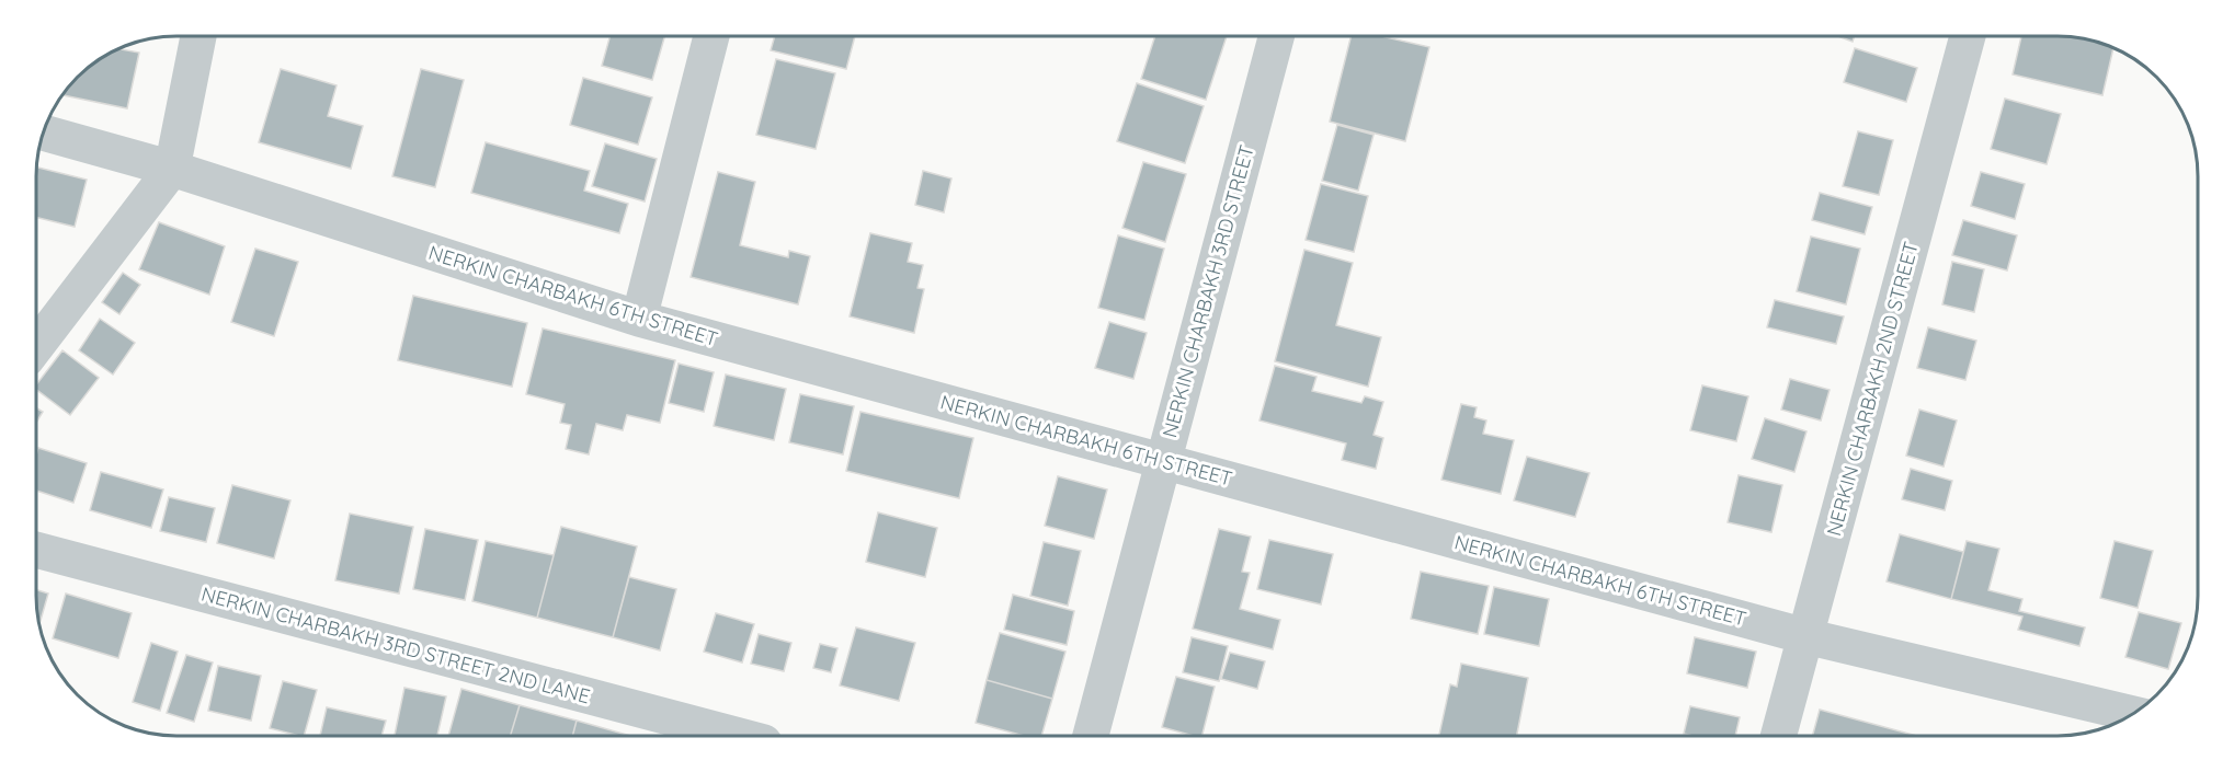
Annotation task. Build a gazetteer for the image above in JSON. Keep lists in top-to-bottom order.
{
  "streets": {
    "street": [
      "NERKIN CHARBAKH 3RD STREET",
      "NERKIN CHARBAKH 6TH STREET",
      "NERKIN CHARBAKH 2ND STREET",
      "NERKIN CHARBAKH 3RD STREET 2ND LANE"
    ]
  },
  "crossings": [
    ["NERKIN CHARBAKH 3RD STREET", "NERKIN CHARBAKH 6TH STREET"],
    ["NERKIN CHARBAKH 6TH STREET", "NERKIN CHARBAKH 2ND STREET"]
  ]
}
